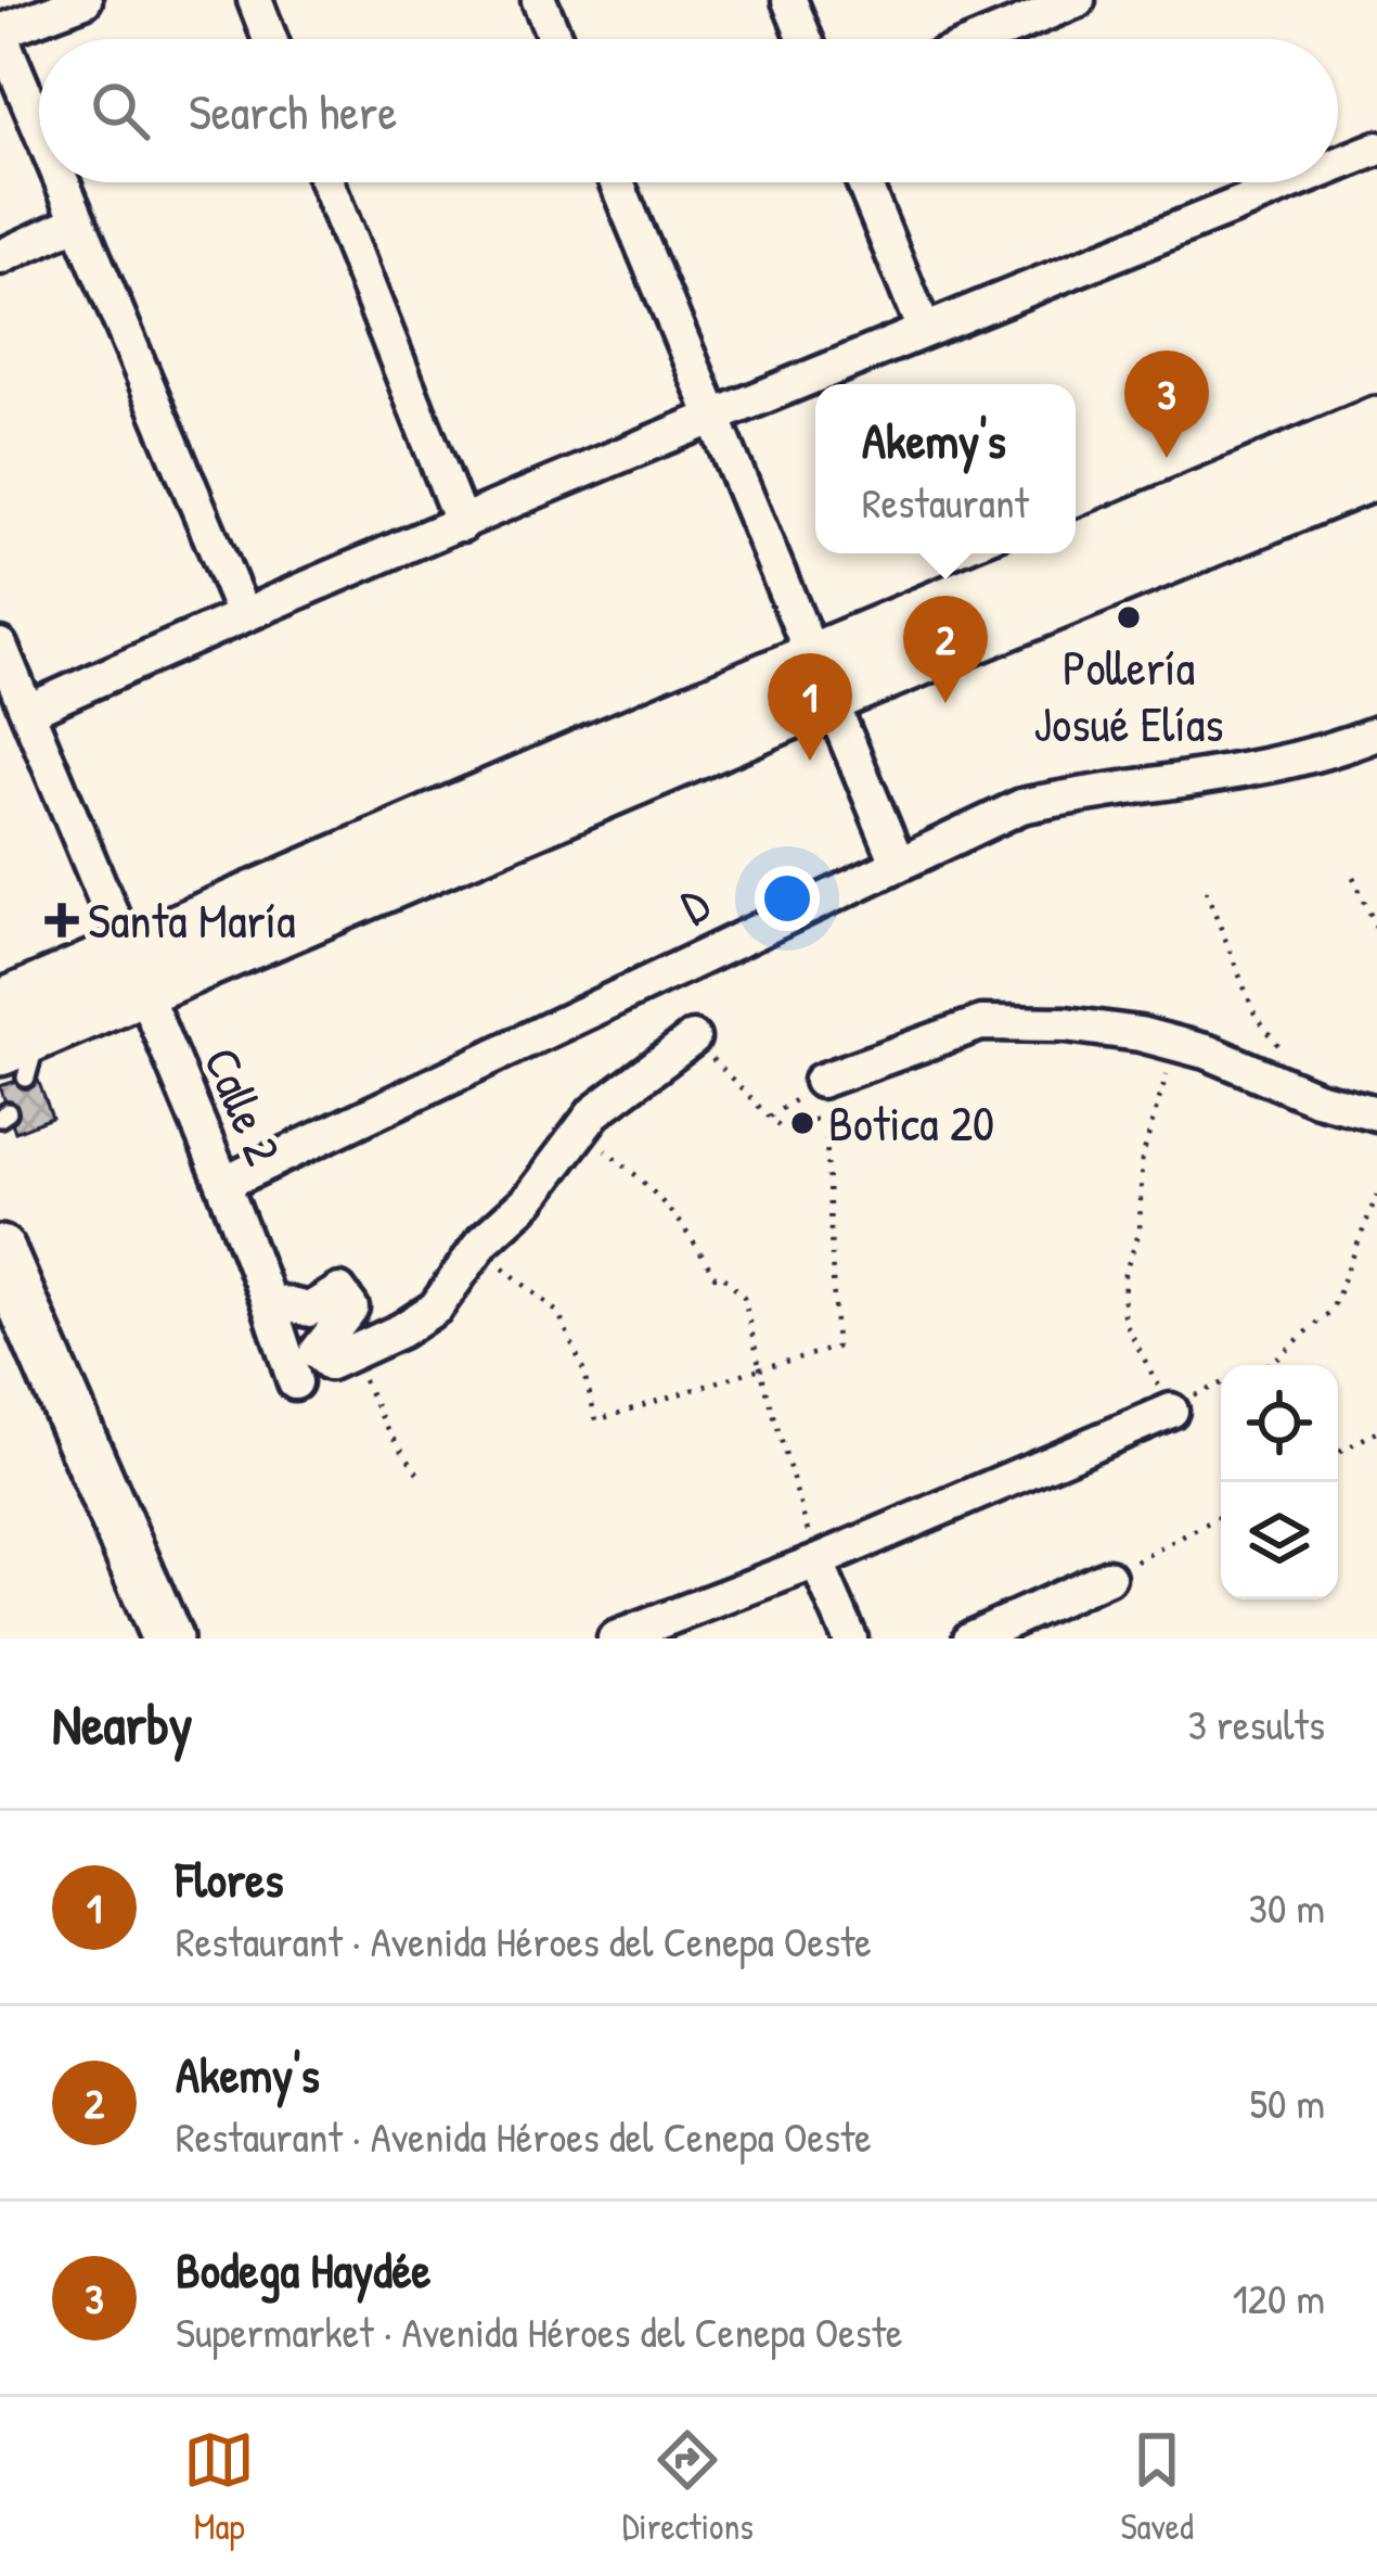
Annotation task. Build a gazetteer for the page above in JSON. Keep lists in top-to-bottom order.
{
  "streets": {
    "street": ["D", "Calle 2"]
  },
  "crossings": [
    ["D", "Calle 2"]
  ],
  "places": {
    "other": ["Pollería Josué Elías", "Botica 20"],
    "health": ["Santa María"]
  },
  "page": {
    "search": "Search here",
    "pins": ["3", "2", "1"],
    "popup": ["Akemy's", "Restaurant"],
    "heading": ["Nearby", "3 results"],
    "list": [
      {
        "mark": "1",
        "name": "Flores",
        "note": "Restaurant · Avenida Héroes del Cenepa Oeste",
        "value": "30 m"
      },
      {
        "mark": "2",
        "name": "Akemy's",
        "note": "Restaurant · Avenida Héroes del Cenepa Oeste",
        "value": "50 m"
      },
      {
        "mark": "3",
        "name": "Bodega Haydée",
        "note": "Supermarket · Avenida Héroes del Cenepa Oeste",
        "value": "120 m"
      }
    ],
    "nav": ["Map", "Directions", "Saved"]
  }
}
